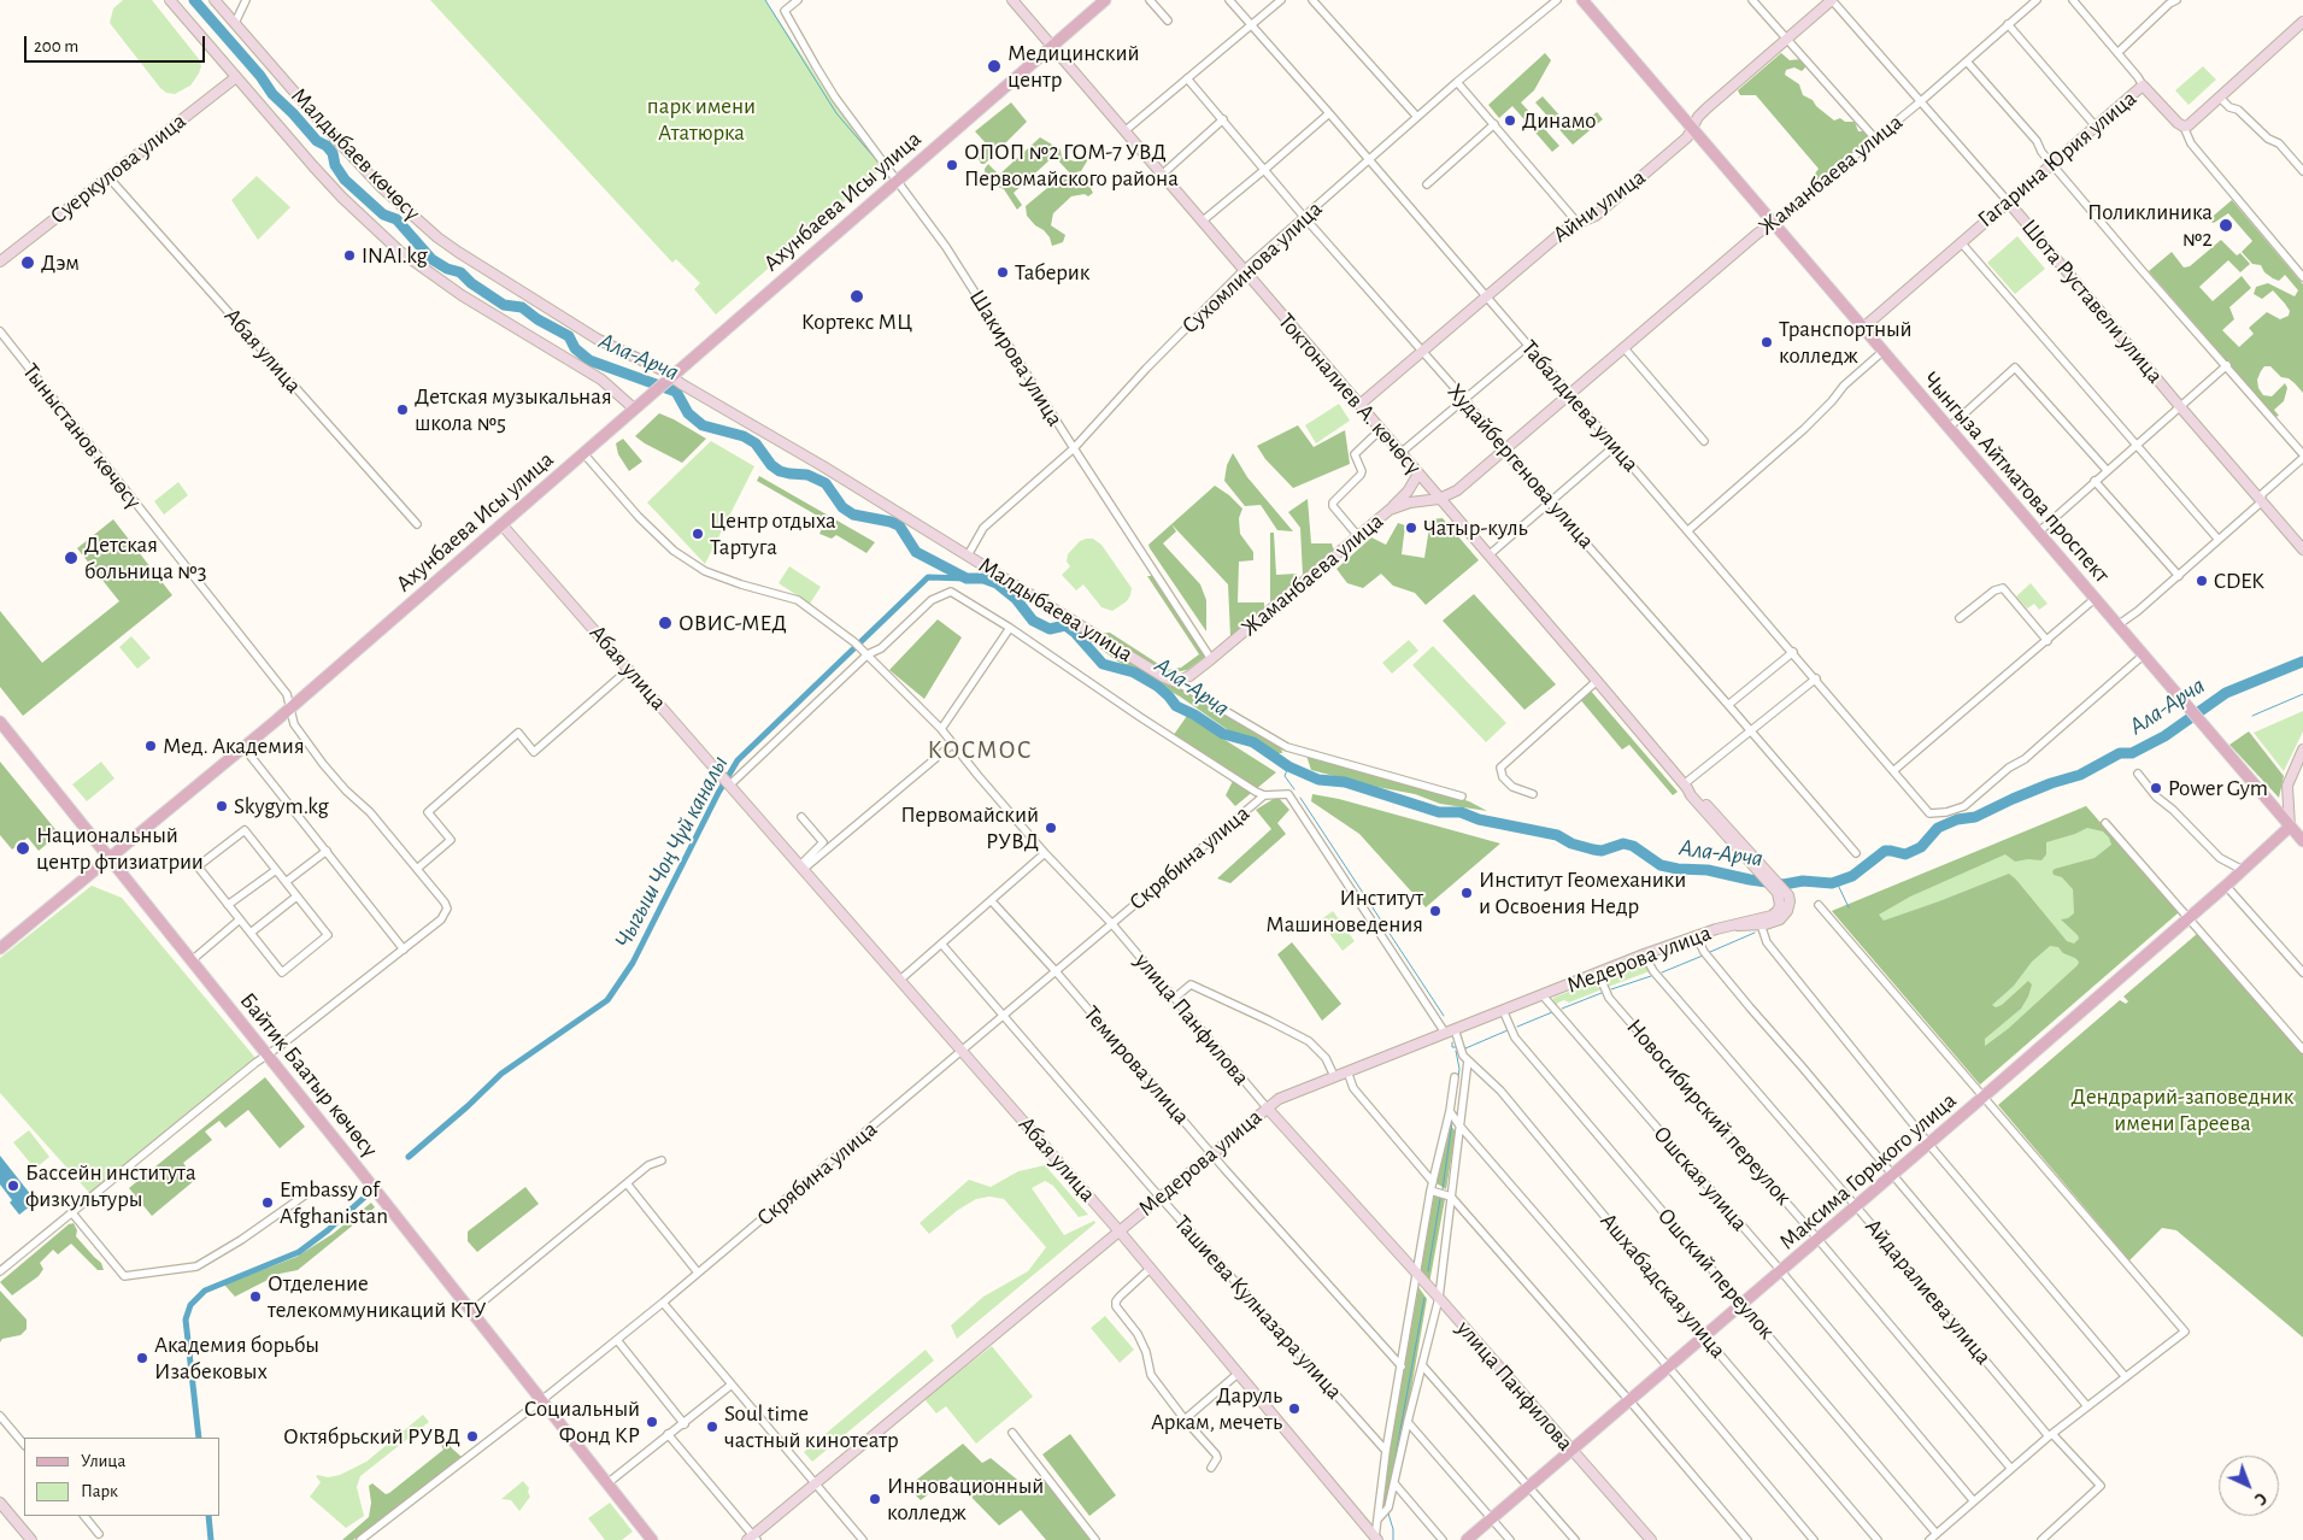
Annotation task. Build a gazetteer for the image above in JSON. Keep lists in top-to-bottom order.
{
  "streets": {
    "main road": [
      "Ахунбаева Исы улица",
      "Чынгыза Айтматова проспект",
      "Байтик Баатыр көчөсү",
      "Максима Горького улица"
    ],
    "street": [
      "Малдыбаев көчөсү",
      "Гагарина Юрия улица",
      "Суеркулова улица",
      "Жаманбаева улица",
      "Айни улица",
      "Сухомлинова улица",
      "Шота Руставели улица",
      "Абая улица",
      "Шакирова улица",
      "Токтоналиев А. көчөсү",
      "Табалдиева улица",
      "Тыныстанов көчөсү",
      "Худайбергенова улица",
      "Малдыбаева улица",
      "Скрябина улица",
      "Медерова улица",
      "улица Панфилова",
      "Темирова улица",
      "Новосибирский переулок",
      "Ошская улица",
      "Ошский переулок",
      "Ашхабадская улица",
      "Айдаралиева улица",
      "Ташиева Кулназара улица"
    ]
  },
  "crossings": [
    ["Малдыбаев көчөсү", "Суеркулова улица"],
    ["Малдыбаев көчөсү", "Ахунбаева Исы улица"],
    ["Малдыбаев көчөсү", "Малдыбаева улица"],
    ["Гагарина Юрия улица", "Шота Руставели улица"],
    ["Гагарина Юрия улица", "Чынгыза Айтматова проспект"],
    ["Суеркулова улица", "Абая улица"],
    ["Жаманбаева улица", "Шота Руставели улица"],
    ["Жаманбаева улица", "Шакирова улица"],
    ["Жаманбаева улица", "Токтоналиев А. көчөсү"],
    ["Жаманбаева улица", "Табалдиева улица"],
    ["Жаманбаева улица", "Худайбергенова улица"],
    ["Жаманбаева улица", "Чынгыза Айтматова проспект"],
    ["Жаманбаева улица", "Малдыбаева улица"],
    ["Ахунбаева Исы улица", "Абая улица"],
    ["Ахунбаева Исы улица", "Шакирова улица"],
    ["Ахунбаева Исы улица", "Токтоналиев А. көчөсү"],
    ["Ахунбаева Исы улица", "Тыныстанов көчөсү"],
    ["Ахунбаева Исы улица", "Малдыбаева улица"],
    ["Ахунбаева Исы улица", "улица Панфилова"],
    ["Ахунбаева Исы улица", "Байтик Баатыр көчөсү"],
    ["Айни улица", "Шота Руставели улица"],
    ["Айни улица", "Токтоналиев А. көчөсү"],
    ["Айни улица", "Табалдиева улица"],
    ["Айни улица", "Худайбергенова улица"],
    ["Айни улица", "Чынгыза Айтматова проспект"],
    ["Сухомлинова улица", "Шакирова улица"],
    ["Сухомлинова улица", "Токтоналиев А. көчөсү"],
    ["Сухомлинова улица", "Табалдиева улица"],
    ["Сухомлинова улица", "Худайбергенова улица"],
    ["Сухомлинова улица", "Малдыбаева улица"],
    ["Абая улица", "Скрябина улица"],
    ["Абая улица", "Медерова улица"],
    ["Табалдиева улица", "Чынгыза Айтматова проспект"],
    ["Чынгыза Айтматова проспект", "Максима Горького улица"],
    ["Малдыбаева улица", "Скрябина улица"],
    ["Малдыбаева улица", "улица Панфилова"],
    ["Малдыбаева улица", "Ашхабадская улица"],
    ["Скрябина улица", "улица Панфилова"],
    ["Скрябина улица", "Темирова улица"],
    ["Скрябина улица", "Байтик Баатыр көчөсү"],
    ["Скрябина улица", "Ашхабадская улица"],
    ["Скрябина улица", "Ташиева Кулназара улица"],
    ["Медерова улица", "улица Панфилова"],
    ["Медерова улица", "Темирова улица"],
    ["Медерова улица", "Новосибирский переулок"],
    ["Медерова улица", "Ошская улица"],
    ["Медерова улица", "Ошский переулок"],
    ["Медерова улица", "Ашхабадская улица"],
    ["Медерова улица", "Айдаралиева улица"],
    ["Медерова улица", "Ташиева Кулназара улица"],
    ["улица Панфилова", "Максима Горького улица"],
    ["Новосибирский переулок", "Максима Горького улица"],
    ["Максима Горького улица", "Ошская улица"],
    ["Максима Горького улица", "Ошский переулок"],
    ["Максима Горького улица", "Ашхабадская улица"],
    ["Максима Горького улица", "Айдаралиева улица"]
  ],
  "districts": ["КОСМОС"],
  "water": ["Ала-Арча", "Чыгыш Чоң Чүй каналы"],
  "parks": ["парк имени Ататюрка", "Дендрарий-заповедник имени Гареева"],
  "places": [
    "Медицинский центр",
    "Динамо",
    "ОПОП №2 ГОМ-7 УВД Первомайского района",
    "Поликлиника №2",
    "INAI.kg",
    "Дэм",
    "Таберик",
    "Кортекс МЦ",
    "Транспортный колледж",
    "Детская музыкальная школа №5",
    "Чатыр-куль",
    "Центр отдыха Тартуга",
    "Детская больница №3",
    "CDEK",
    "ОВИС-МЕД",
    "Мед. Академия",
    "Power Gym",
    "Skygym.kg",
    "Первомайский РУВД",
    "Национальный центр фтизиатрии",
    "Институт Геомеханики и Освоения Недр",
    "Институт Машиноведения",
    "Бассейн института физкультуры",
    "Embassy of Afghanistan",
    "Отделение телекоммуникаций КТУ",
    "Академия борьбы Изабековых",
    "Даруль Аркам, мечеть",
    "Социальный Фонд КР",
    "Soul time частный кинотеатр",
    "Октябрьский РУВД",
    "Инновационный колледж"
  ],
  "legend": ["Улица", "Парк"],
  "scale_bar": "200 m",
  "north": "bottom right"
}
